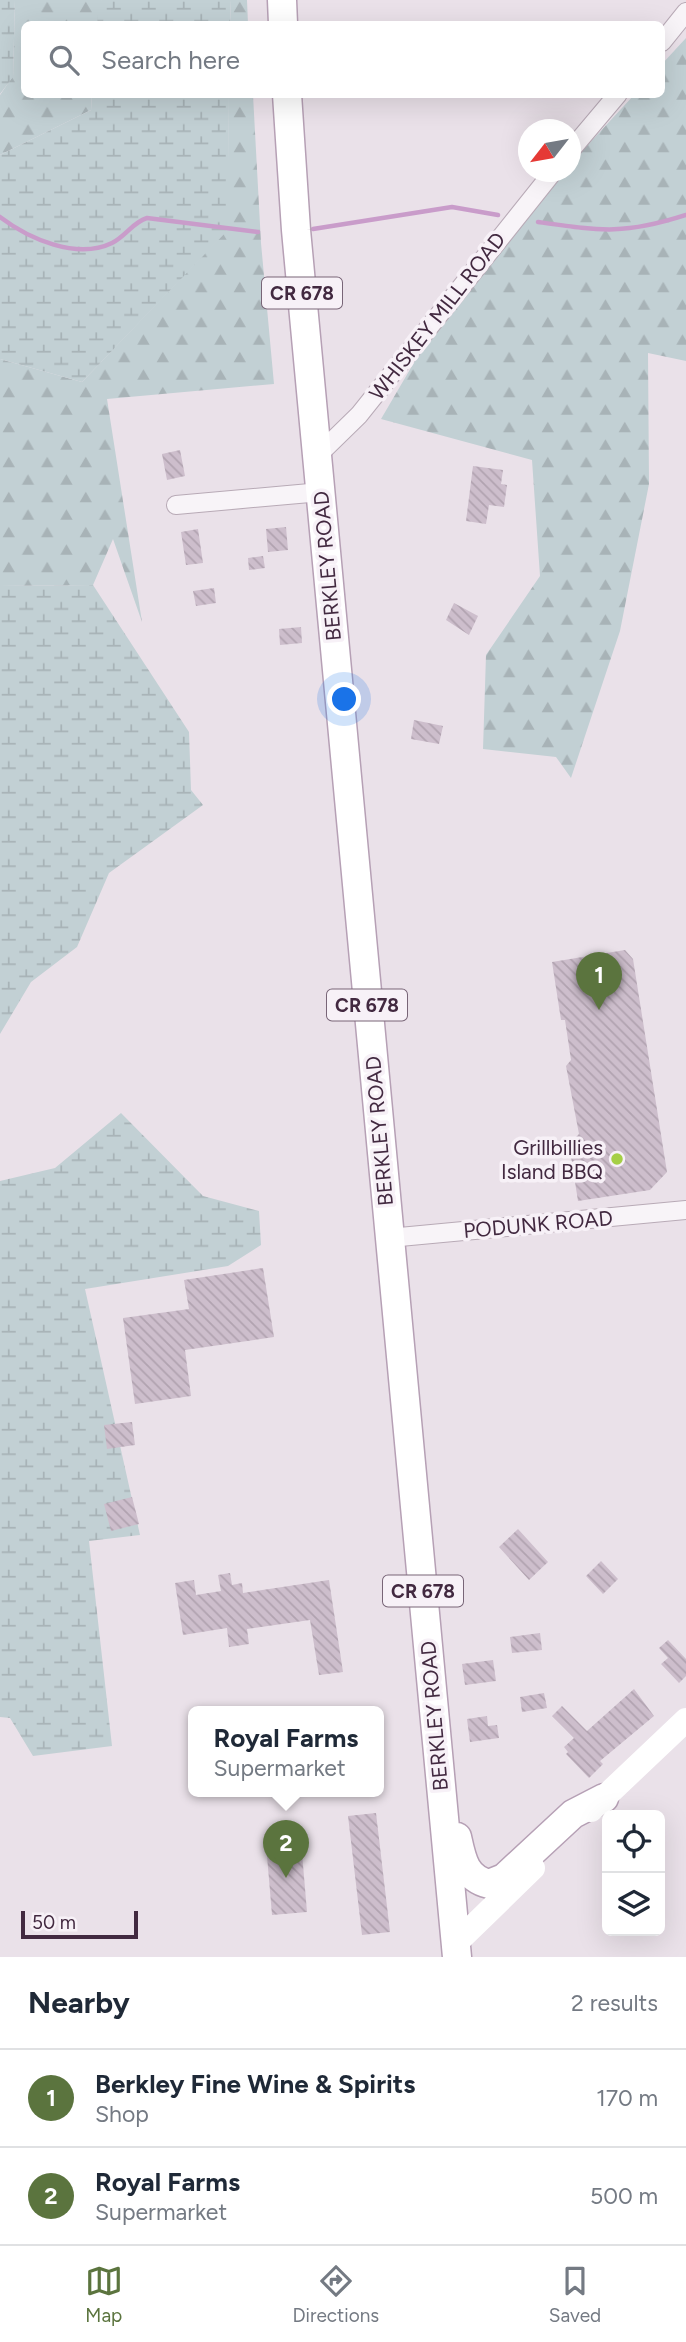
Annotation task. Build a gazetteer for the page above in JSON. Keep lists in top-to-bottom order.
{
  "streets": {
    "main road": ["CR 678", "BERKLEY ROAD"],
    "street": ["WHISKEY MILL ROAD", "PODUNK ROAD"]
  },
  "crossings": [
    ["WHISKEY MILL ROAD", "BERKLEY ROAD"],
    ["BERKLEY ROAD", "PODUNK ROAD"]
  ],
  "places": ["Grillbillies Island BBQ"],
  "scale_bar": "50 m",
  "north": "bottom left",
  "page": {
    "search": "Search here",
    "pins": ["1", "2"],
    "popup": ["Royal Farms", "Supermarket"],
    "scale": "50 m",
    "heading": ["Nearby", "2 results"],
    "list": [
      {
        "mark": "1",
        "name": "Berkley Fine Wine & Spirits",
        "note": "Shop",
        "value": "170 m"
      },
      {
        "mark": "2",
        "name": "Royal Farms",
        "note": "Supermarket",
        "value": "500 m"
      }
    ],
    "nav": ["Map", "Directions", "Saved"]
  }
}
